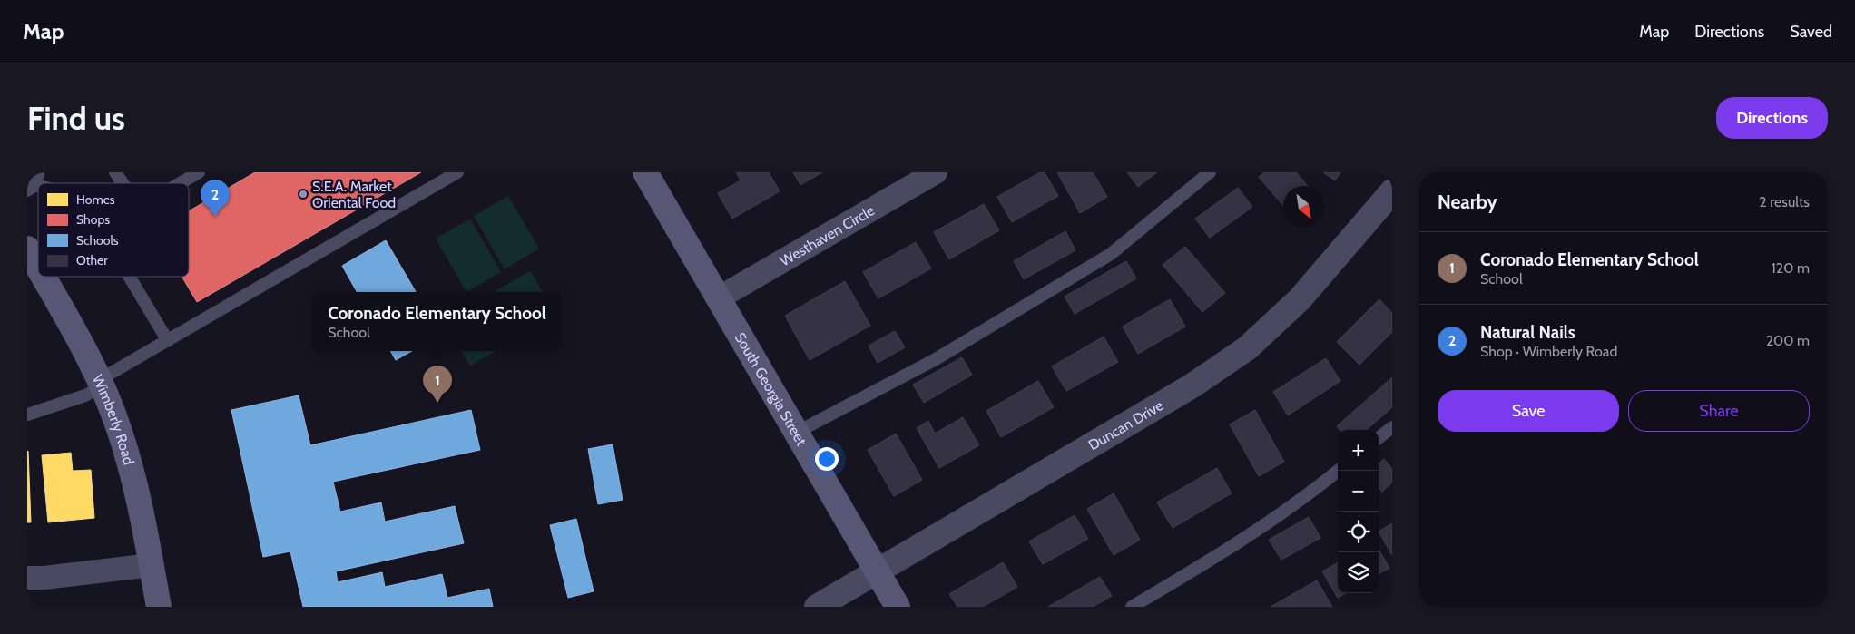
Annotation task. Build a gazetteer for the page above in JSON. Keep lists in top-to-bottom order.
{
  "streets": {
    "main road": ["South Georgia Street", "Wimberly Road"],
    "street": ["Westhaven Circle", "Duncan Drive"]
  },
  "crossings": [
    ["Westhaven Circle", "South Georgia Street"],
    ["South Georgia Street", "Duncan Drive"]
  ],
  "places": ["S.E.A. Market Oriental Food"],
  "legend": [
    "Homes",
    "Shops",
    "Schools",
    "Other"
  ],
  "north": "bottom right",
  "page": {
    "header": "Map",
    "nav": ["Map", "Directions", "Saved"],
    "buttons": [
      "Directions",
      ["Save", "Share"]
    ],
    "title": "Find us",
    "heading": ["Nearby", "2 results"],
    "pins": ["2", "1"],
    "list": [
      {
        "mark": "1",
        "name": "Coronado Elementary School",
        "note": "School",
        "value": "120 m"
      },
      {
        "mark": "2",
        "name": "Natural Nails",
        "note": "Shop · Wimberly Road",
        "value": "200 m"
      }
    ],
    "popup": ["Coronado Elementary School", "School"],
    "map_buttons": ["+", "−"]
  }
}
